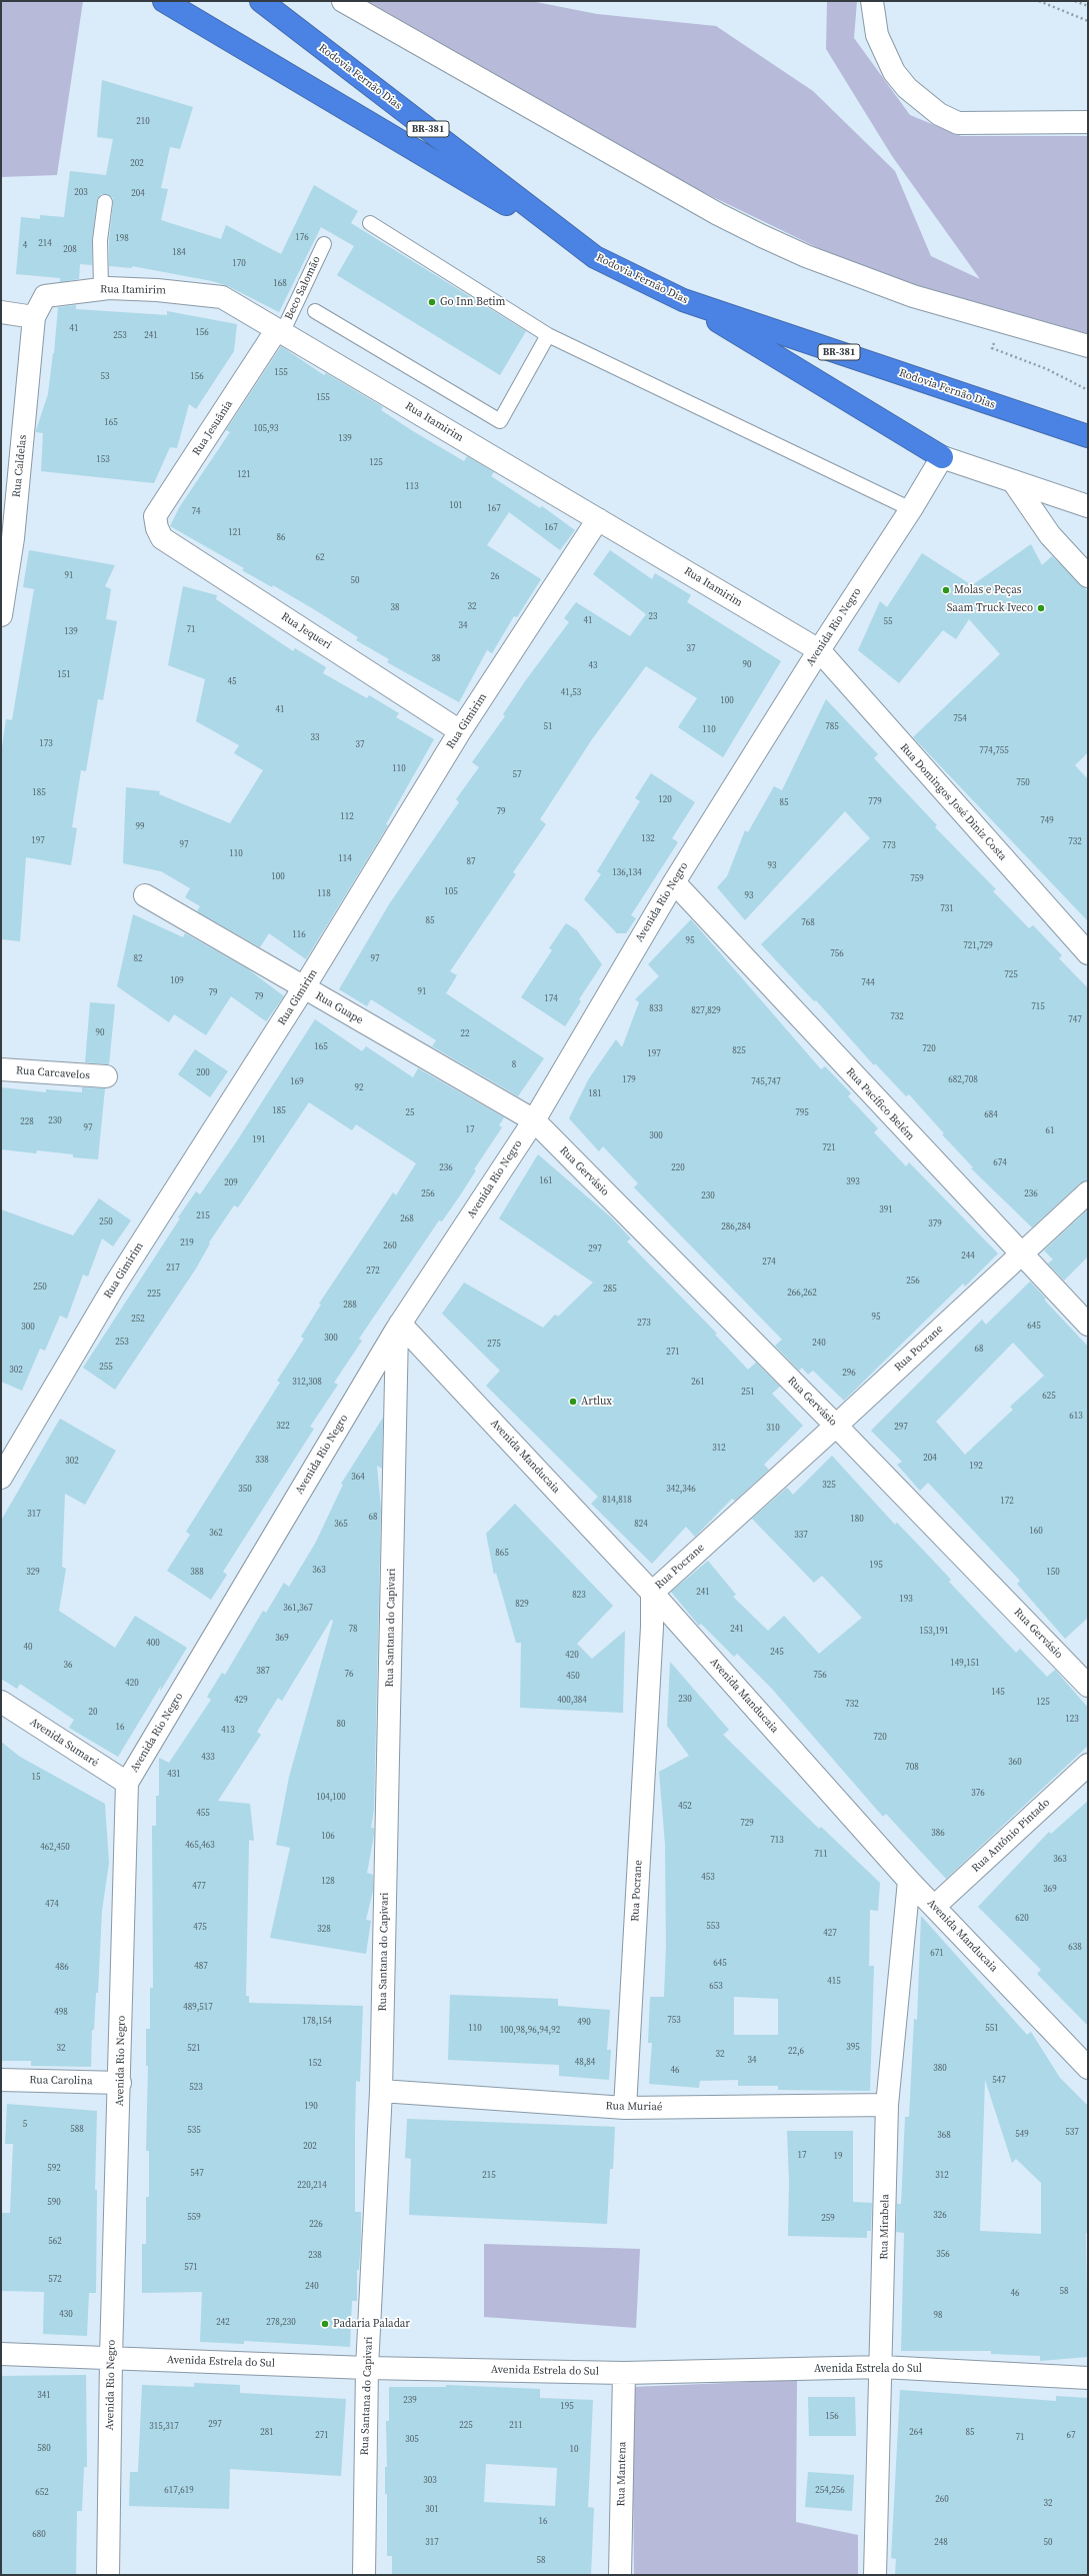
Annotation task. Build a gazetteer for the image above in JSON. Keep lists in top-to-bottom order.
{
  "streets": {
    "highway": ["Rodovia Fernão Dias", "BR-381"],
    "street": [
      "Rua Itamirim",
      "Rua Jesuânia",
      "Rua Caldelas",
      "Avenida Rio Negro",
      "Rua Jequeri",
      "Rua Gimirim",
      "Rua Domingos José Diniz Costa",
      "Rua Guape",
      "Rua Carcavelos",
      "Rua Pacífico Belém",
      "Rua Gervásio",
      "Rua Pocrane",
      "Avenida Manducaia",
      "Rua Santana do Capivari",
      "Avenida Sumaré",
      "Rua Antônio Pintado",
      "Rua Carolina",
      "Rua Muriaé",
      "Rua Mirabela",
      "Avenida Estrela do Sul",
      "Rua Mantena"
    ],
    "lane": ["Beco Salomão"]
  },
  "crossings": [
    ["Rodovia Fernão Dias", "BR-381"],
    ["BR-381", "Avenida Rio Negro"],
    ["Beco Salomão", "Rua Itamirim"],
    ["Beco Salomão", "Rua Jesuânia"],
    ["Rua Itamirim", "Rua Jesuânia"],
    ["Rua Itamirim", "Rua Caldelas"],
    ["Rua Itamirim", "Avenida Rio Negro"],
    ["Rua Itamirim", "Rua Gimirim"],
    ["Rua Itamirim", "Rua Domingos José Diniz Costa"],
    ["Rua Jesuânia", "Rua Jequeri"],
    ["Avenida Rio Negro", "Rua Domingos José Diniz Costa"],
    ["Avenida Rio Negro", "Rua Guape"],
    ["Avenida Rio Negro", "Rua Pacífico Belém"],
    ["Avenida Rio Negro", "Rua Gervásio"],
    ["Avenida Rio Negro", "Avenida Manducaia"],
    ["Avenida Rio Negro", "Rua Santana do Capivari"],
    ["Avenida Rio Negro", "Avenida Sumaré"],
    ["Avenida Rio Negro", "Rua Carolina"],
    ["Avenida Rio Negro", "Avenida Estrela do Sul"],
    ["Rua Jequeri", "Rua Gimirim"],
    ["Rua Gimirim", "Rua Guape"],
    ["Rua Guape", "Rua Gervásio"],
    ["Rua Pacífico Belém", "Rua Pocrane"],
    ["Rua Gervásio", "Rua Pocrane"],
    ["Rua Pocrane", "Avenida Manducaia"],
    ["Rua Pocrane", "Rua Muriaé"],
    ["Avenida Manducaia", "Rua Santana do Capivari"],
    ["Avenida Manducaia", "Rua Antônio Pintado"],
    ["Avenida Manducaia", "Rua Mirabela"],
    ["Rua Santana do Capivari", "Rua Muriaé"],
    ["Rua Santana do Capivari", "Avenida Estrela do Sul"],
    ["Rua Muriaé", "Rua Mirabela"],
    ["Rua Mirabela", "Avenida Estrela do Sul"],
    ["Avenida Estrela do Sul", "Rua Mantena"]
  ],
  "places": [
    "Go Inn Betim",
    "Molas e Peças",
    "Saam Truck Iveco",
    "Artlux",
    "Padaria Paladar"
  ],
  "house_numbers": [
    "210",
    "202",
    "203",
    "204",
    "176",
    "198",
    "214",
    "4",
    "208",
    "184",
    "170",
    "168",
    "41",
    "156",
    "253",
    "241",
    "155",
    "53",
    "156",
    "155",
    "165",
    "105,93",
    "139",
    "153",
    "125",
    "121",
    "113",
    "101",
    "167",
    "74",
    "167",
    "121",
    "86",
    "62",
    "91",
    "26",
    "50",
    "32",
    "38",
    "23",
    "41",
    "55",
    "34",
    "71",
    "139",
    "37",
    "38",
    "90",
    "43",
    "151",
    "45",
    "41,53",
    "100",
    "41",
    "754",
    "51",
    "785",
    "110",
    "33",
    "173",
    "37",
    "774,755",
    "110",
    "57",
    "750",
    "185",
    "120",
    "779",
    "85",
    "79",
    "112",
    "749",
    "99",
    "132",
    "197",
    "732",
    "97",
    "773",
    "110",
    "114",
    "87",
    "93",
    "136,134",
    "100",
    "759",
    "105",
    "118",
    "93",
    "731",
    "85",
    "768",
    "116",
    "95",
    "721,729",
    "756",
    "82",
    "97",
    "725",
    "109",
    "744",
    "91",
    "79",
    "79",
    "174",
    "715",
    "833",
    "827,829",
    "732",
    "747",
    "90",
    "22",
    "165",
    "720",
    "825",
    "197",
    "8",
    "200",
    "179",
    "682,708",
    "169",
    "745,747",
    "92",
    "181",
    "185",
    "25",
    "795",
    "684",
    "230",
    "228",
    "97",
    "17",
    "61",
    "300",
    "191",
    "721",
    "674",
    "236",
    "220",
    "161",
    "393",
    "209",
    "256",
    "236",
    "230",
    "391",
    "215",
    "268",
    "250",
    "379",
    "286,284",
    "219",
    "260",
    "297",
    "244",
    "274",
    "217",
    "272",
    "256",
    "250",
    "285",
    "266,262",
    "225",
    "288",
    "95",
    "252",
    "273",
    "645",
    "300",
    "300",
    "253",
    "240",
    "275",
    "68",
    "271",
    "255",
    "302",
    "296",
    "312,308",
    "261",
    "251",
    "625",
    "613",
    "322",
    "297",
    "310",
    "312",
    "204",
    "338",
    "302",
    "192",
    "364",
    "325",
    "350",
    "342,346",
    "814,818",
    "172",
    "317",
    "68",
    "180",
    "365",
    "824",
    "160",
    "362",
    "337",
    "865",
    "195",
    "363",
    "329",
    "388",
    "150",
    "241",
    "823",
    "193",
    "829",
    "361,367",
    "78",
    "241",
    "153,191",
    "369",
    "400",
    "40",
    "245",
    "420",
    "149,151",
    "36",
    "387",
    "76",
    "756",
    "450",
    "420",
    "145",
    "230",
    "429",
    "400,384",
    "125",
    "732",
    "20",
    "123",
    "80",
    "16",
    "413",
    "720",
    "433",
    "360",
    "708",
    "431",
    "15",
    "376",
    "104,100",
    "452",
    "455",
    "729",
    "386",
    "106",
    "713",
    "465,463",
    "462,450",
    "711",
    "363",
    "453",
    "128",
    "477",
    "369",
    "474",
    "620",
    "553",
    "475",
    "328",
    "427",
    "638",
    "671",
    "645",
    "487",
    "486",
    "415",
    "653",
    "489,517",
    "498",
    "753",
    "178,154",
    "490",
    "110",
    "551",
    "100,98,96,94,92",
    "395",
    "32",
    "521",
    "22,6",
    "32",
    "34",
    "48,84",
    "152",
    "380",
    "46",
    "547",
    "523",
    "190",
    "5",
    "588",
    "535",
    "537",
    "549",
    "368",
    "202",
    "17",
    "19",
    "592",
    "547",
    "215",
    "312",
    "220,214",
    "590",
    "326",
    "559",
    "259",
    "226",
    "562",
    "356",
    "238",
    "571",
    "572",
    "240",
    "58",
    "46",
    "430",
    "98",
    "242",
    "278,230",
    "341",
    "239",
    "195",
    "156",
    "297",
    "225",
    "211",
    "315,317",
    "281",
    "264",
    "85",
    "271",
    "67",
    "71",
    "305",
    "580",
    "10",
    "303",
    "617,619",
    "254,256",
    "652",
    "260",
    "32",
    "301",
    "16",
    "680",
    "317",
    "248",
    "50",
    "58"
  ]
}
